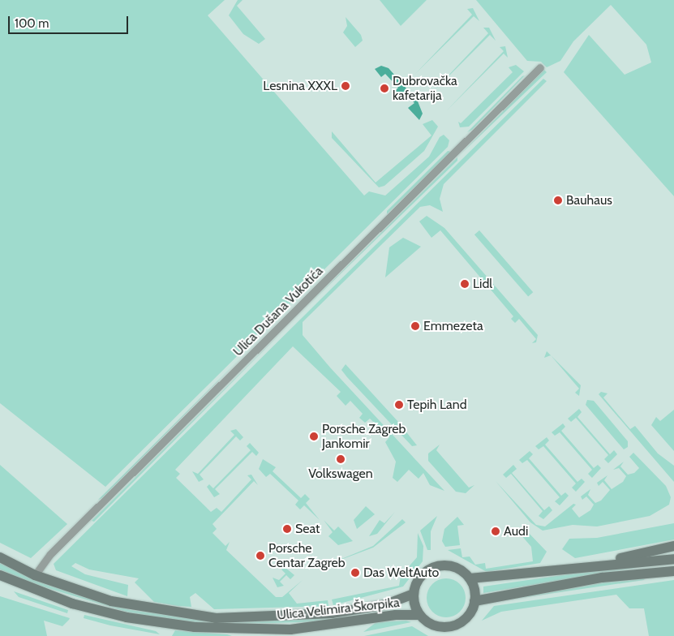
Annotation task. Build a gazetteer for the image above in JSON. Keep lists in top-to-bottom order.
{
  "streets": {
    "main road": ["Ulica Velimira Škorpika"],
    "street": ["Ulica Dušana Vukotića"]
  },
  "crossings": [
    ["Ulica Dušana Vukotića", "Ulica Velimira Škorpika"]
  ],
  "places": [
    "Lesnina XXXL",
    "Dubrovačka kafetarija",
    "Bauhaus",
    "Lidl",
    "Emmezeta",
    "Tepih Land",
    "Porsche Zagreb Jankomir",
    "Volkswagen",
    "Seat",
    "Audi",
    "Porsche Centar Zagreb",
    "Das WeltAuto"
  ],
  "scale_bar": "100 m"
}
